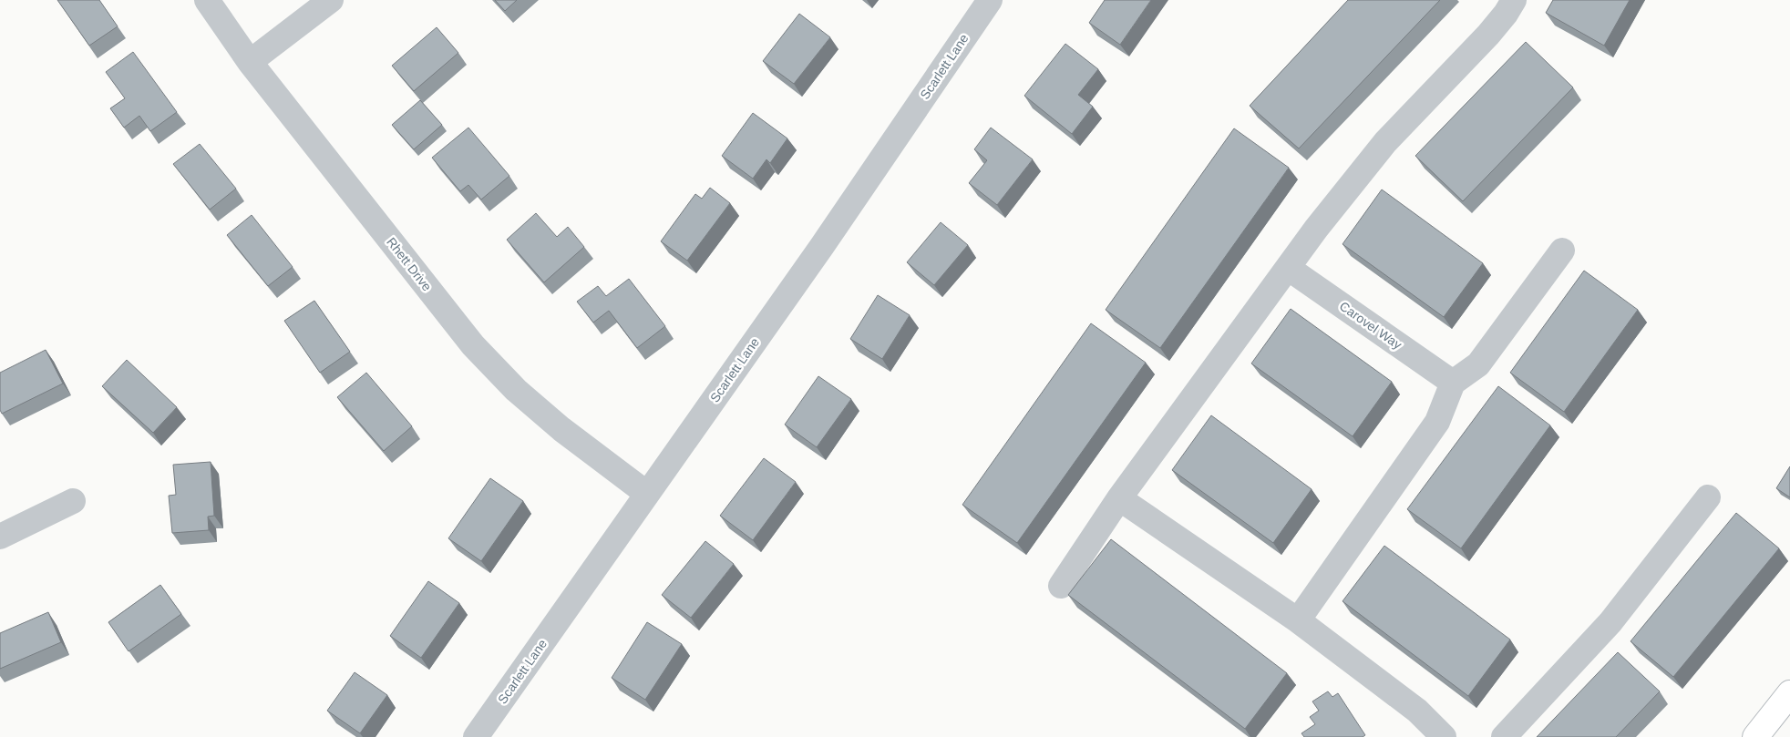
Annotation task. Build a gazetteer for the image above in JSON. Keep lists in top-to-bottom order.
{
  "streets": {
    "street": ["Scarlett Lane", "Rhett Drive", "Carovel Way"]
  },
  "crossings": [
    ["Scarlett Lane", "Rhett Drive"]
  ]
}
